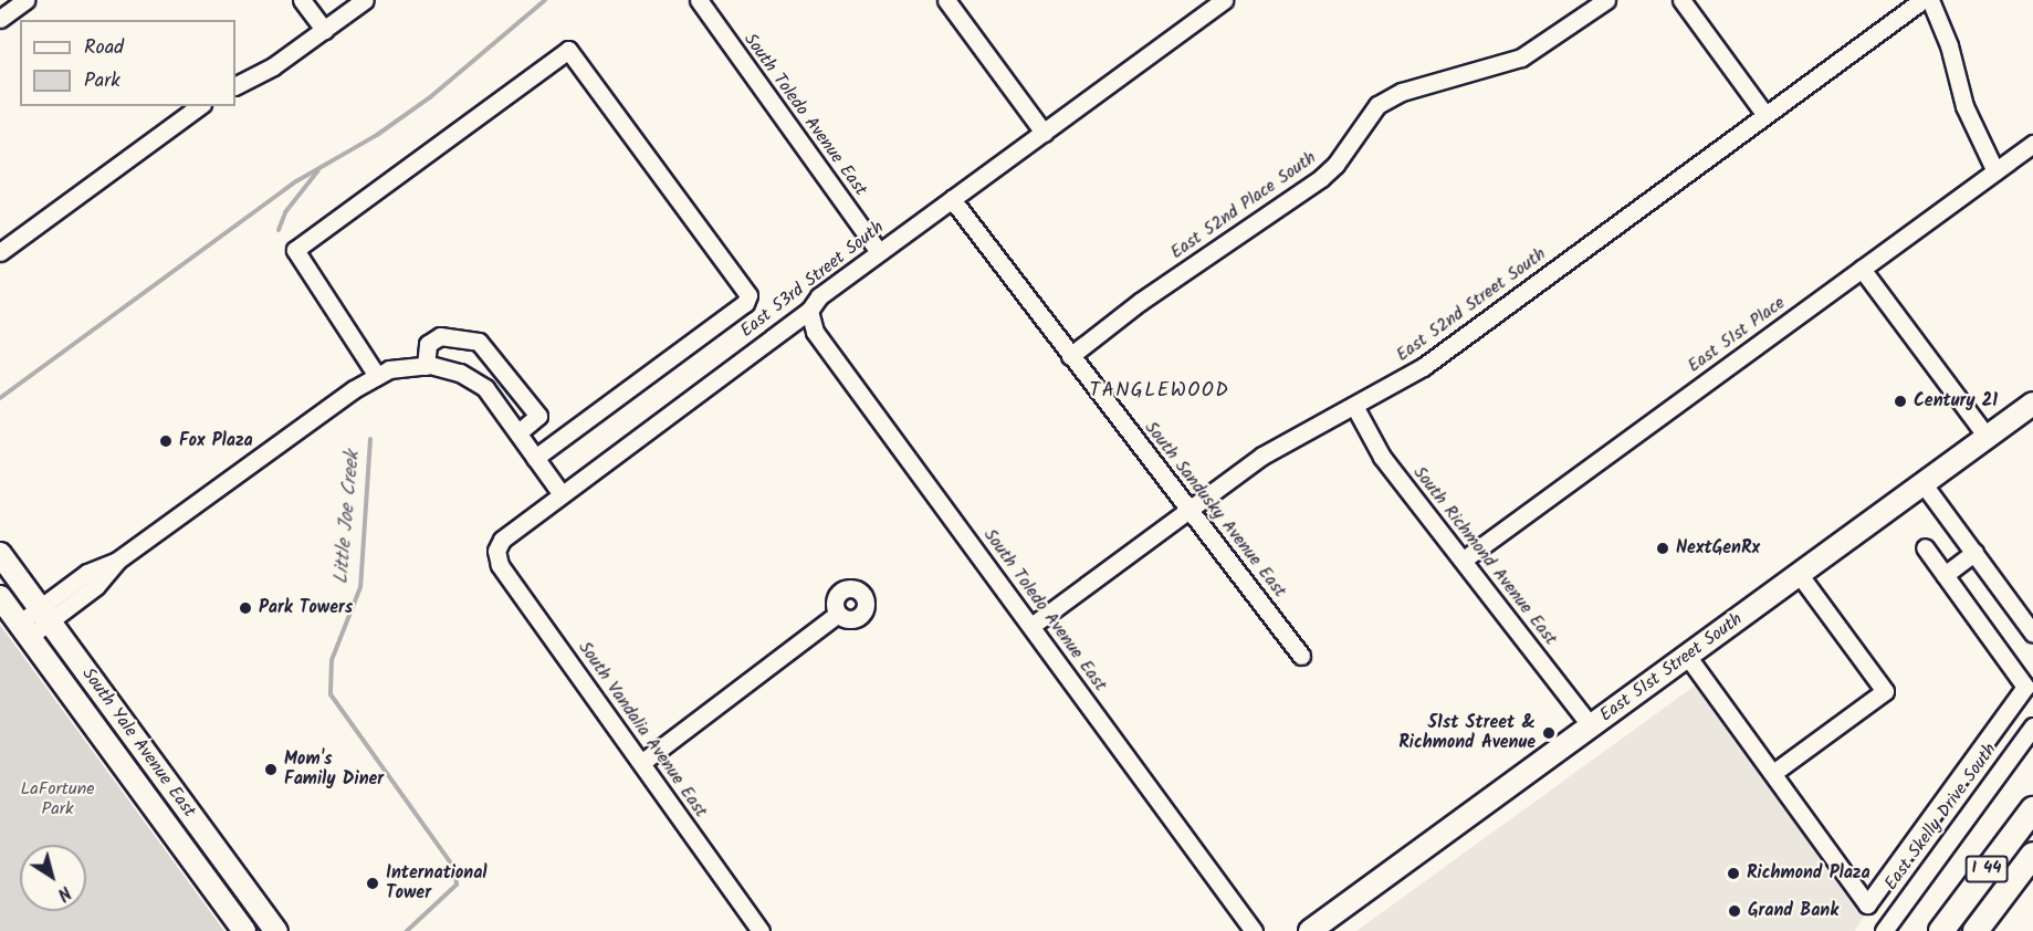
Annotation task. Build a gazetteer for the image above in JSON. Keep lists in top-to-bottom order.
{
  "streets": {
    "highway": ["I 44"],
    "main road": ["East 51st Street South", "South Yale Avenue East"],
    "street": [
      "South Toledo Avenue East",
      "East 52nd Place South",
      "East 53rd Street South",
      "East 52nd Street South",
      "East 51st Place",
      "South Sandusky Avenue East",
      "South Richmond Avenue East",
      "South Vandalia Avenue East",
      "East Skelly Drive South"
    ]
  },
  "crossings": [
    ["South Toledo Avenue East", "East 53rd Street South"],
    ["South Toledo Avenue East", "East 52nd Street South"],
    ["East 52nd Place South", "South Sandusky Avenue East"],
    ["East 53rd Street South", "South Sandusky Avenue East"],
    ["East 53rd Street South", "South Vandalia Avenue East"],
    ["East 52nd Street South", "South Sandusky Avenue East"],
    ["East 52nd Street South", "South Richmond Avenue East"],
    ["East 51st Place", "South Richmond Avenue East"],
    ["South Richmond Avenue East", "East 51st Street South"]
  ],
  "districts": ["TANGLEWOOD"],
  "water": ["Little Joe Creek"],
  "parks": ["LaFortune Park"],
  "places": [
    "Century 21",
    "Fox Plaza",
    "NextGenRx",
    "Park Towers",
    "51st Street & Richmond Avenue",
    "Mom's Family Diner",
    "Richmond Plaza",
    "International Tower",
    "Grand Bank"
  ],
  "legend": ["Road", "Park"],
  "north": "bottom right"
}
